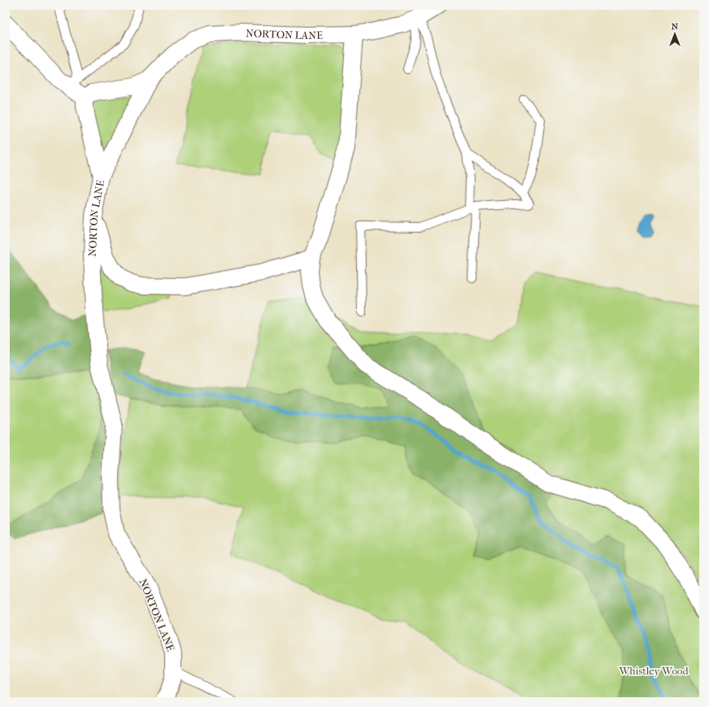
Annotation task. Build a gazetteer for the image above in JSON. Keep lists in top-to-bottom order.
{
  "streets": {
    "street": ["NORTON LANE"]
  },
  "parks": ["Whistley Wood"],
  "north": "top"
}
